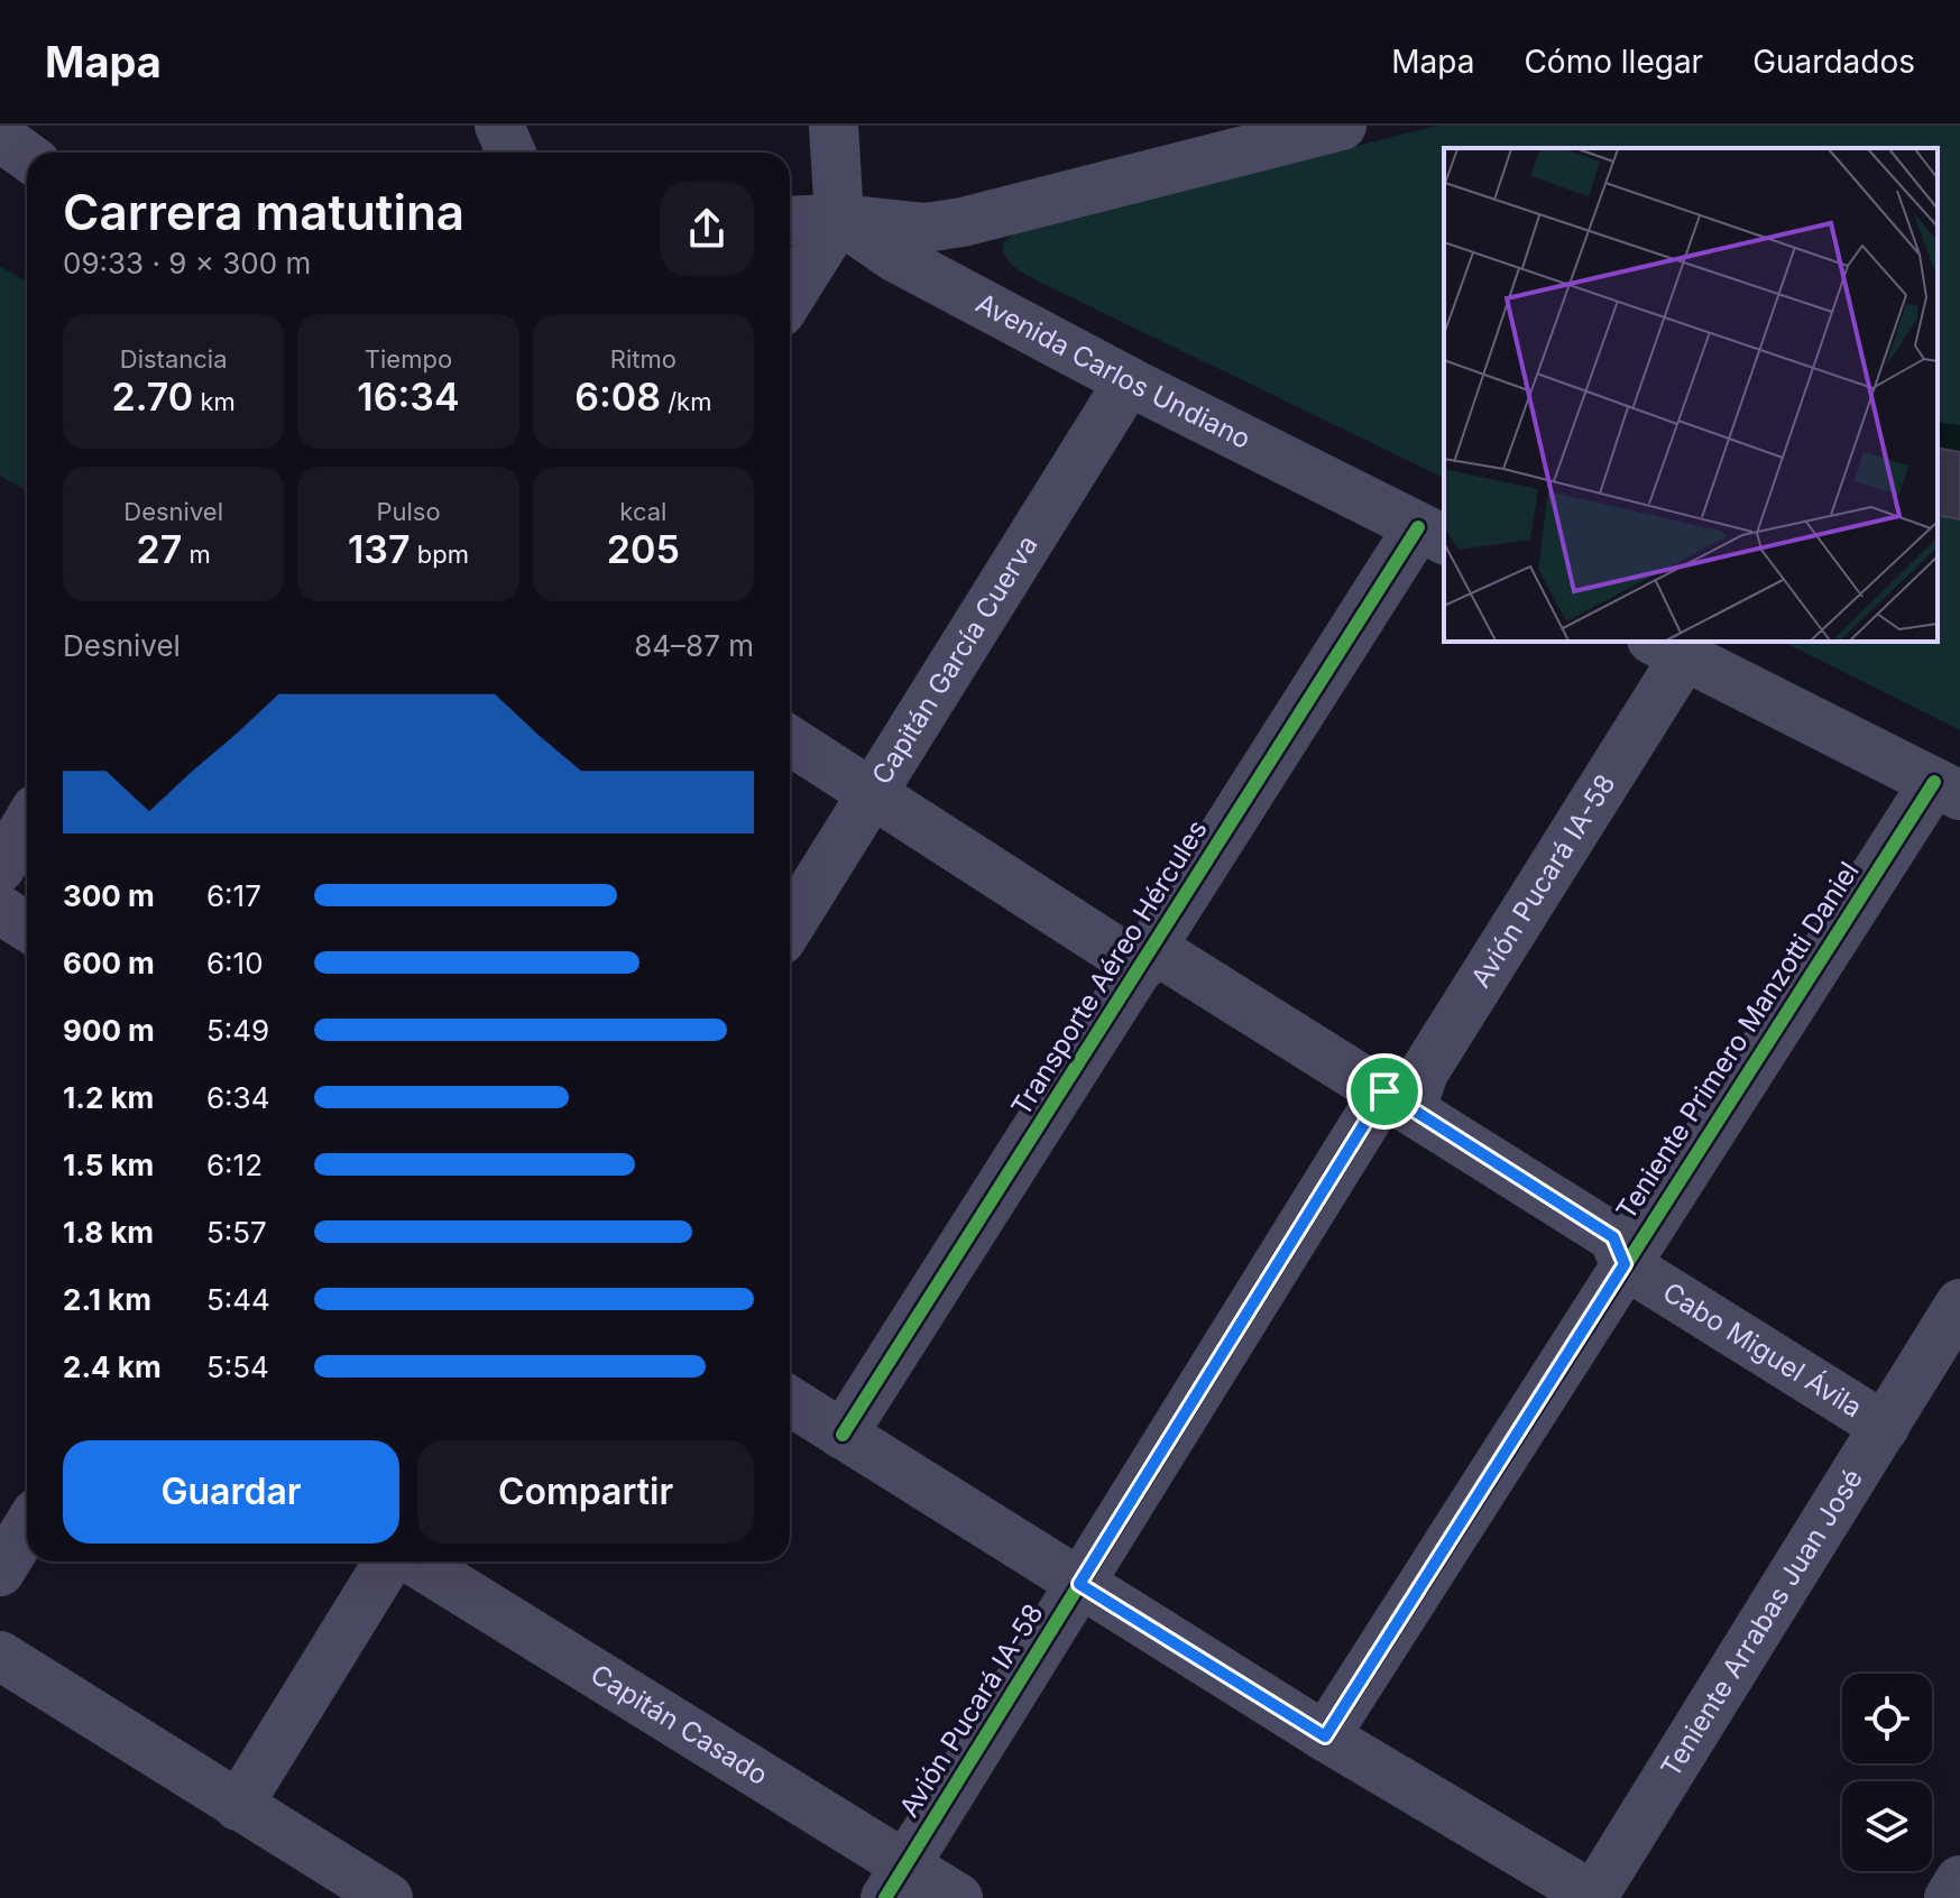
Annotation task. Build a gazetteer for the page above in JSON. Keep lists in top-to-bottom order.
{
  "streets": {
    "street": [
      "Avenida Carlos Undiano",
      "Capitán García Cuerva",
      "Avión Pucará IA-58",
      "Transporte Aéreo Hércules",
      "Teniente Primero Manzotti Daniel",
      "Cabo Miguel Ávila",
      "Teniente Arrabas Juan José",
      "Capitán Casado"
    ]
  },
  "crossings": [
    ["Avenida Carlos Undiano", "Capitán García Cuerva"],
    ["Avenida Carlos Undiano", "Transporte Aéreo Hércules"],
    ["Capitán García Cuerva", "Cabo Miguel Ávila"],
    ["Avión Pucará IA-58", "Cabo Miguel Ávila"],
    ["Avión Pucará IA-58", "Capitán Casado"],
    ["Transporte Aéreo Hércules", "Cabo Miguel Ávila"],
    ["Teniente Primero Manzotti Daniel", "Cabo Miguel Ávila"],
    ["Cabo Miguel Ávila", "Teniente Arrabas Juan José"]
  ],
  "page": {
    "header": "Mapa",
    "nav": ["Mapa", "Cómo llegar", "Guardados"],
    "heading": ["Carrera matutina", "09:33 · 9 × 300 m"],
    "stats": [
      ["Distancia", "2.70 km"],
      ["Tiempo", "16:34"],
      ["Ritmo", "6:08 /km"],
      ["Desnivel", "27 m"],
      ["Pulso", "137 bpm"],
      ["kcal", "205"]
    ],
    "chart": ["Desnivel", "84–87 m"],
    "list": [
      {
        "name": "300 m",
        "note": "6:17"
      },
      {
        "name": "600 m",
        "note": "6:10"
      },
      {
        "name": "900 m",
        "note": "5:49"
      },
      {
        "name": "1.2 km",
        "note": "6:34"
      },
      {
        "name": "1.5 km",
        "note": "6:12"
      },
      {
        "name": "1.8 km",
        "note": "5:57"
      },
      {
        "name": "2.1 km",
        "note": "5:44"
      },
      {
        "name": "2.4 km",
        "note": "5:54"
      }
    ],
    "buttons": ["Guardar", "Compartir"]
  }
}
